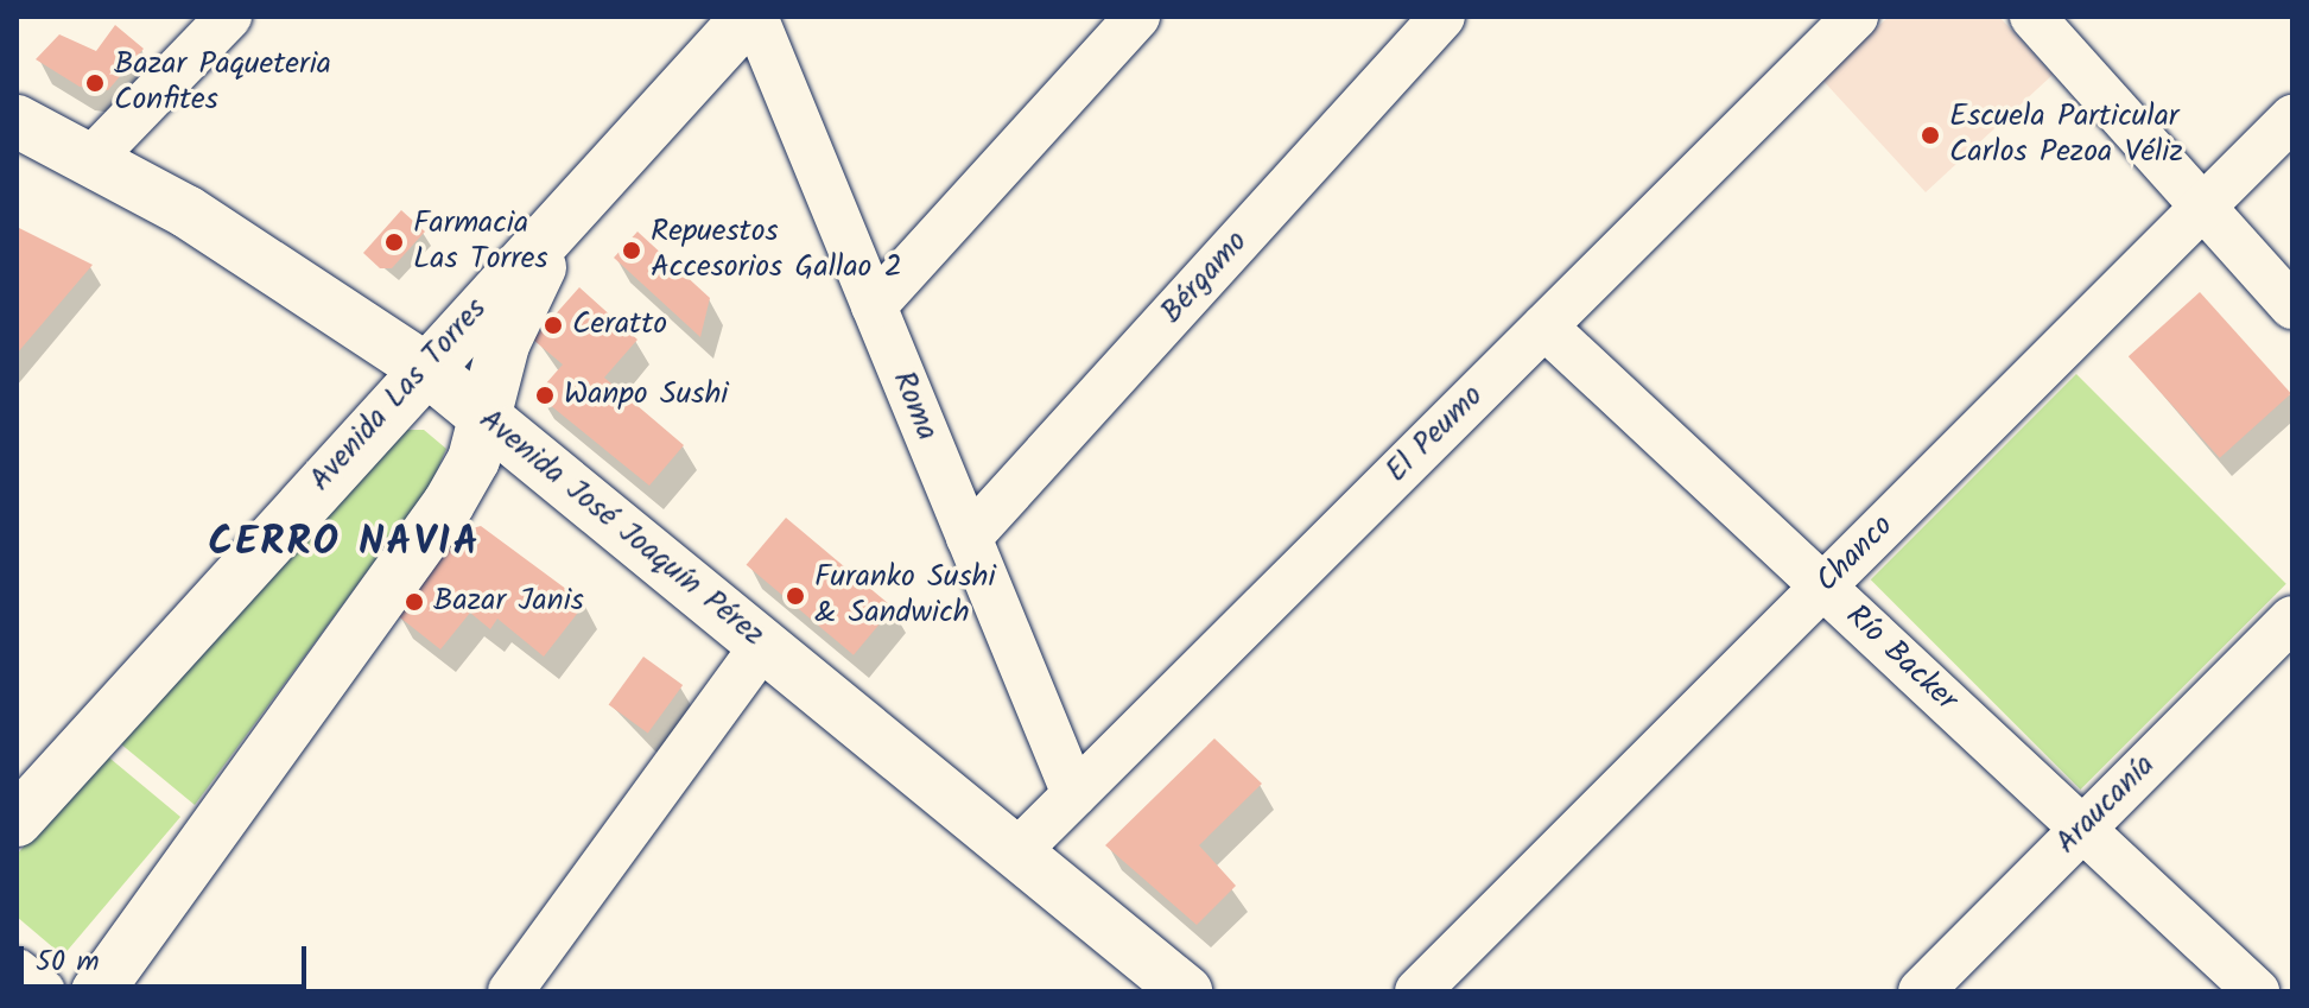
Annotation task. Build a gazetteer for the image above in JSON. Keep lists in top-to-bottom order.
{
  "streets": {
    "main road": ["Avenida Las Torres", "Avenida José Joaquín Pérez"],
    "street": [
      "Bérgamo",
      "Roma",
      "El Peumo",
      "Chanco",
      "Río Backer",
      "Araucanía"
    ]
  },
  "crossings": [
    ["Bérgamo", "Roma"],
    ["Avenida Las Torres", "Avenida José Joaquín Pérez"],
    ["Roma", "El Peumo"],
    ["El Peumo", "Avenida José Joaquín Pérez"],
    ["El Peumo", "Río Backer"],
    ["Chanco", "Río Backer"],
    ["Río Backer", "Araucanía"]
  ],
  "districts": ["CERRO NAVIA"],
  "places": [
    "Bazar Paqueteria Confites",
    "Escuela Particular Carlos Pezoa Véliz",
    "Farmacia Las Torres",
    "Repuestos Accesorios Gallao 2",
    "Ceratto",
    "Wanpo Sushi",
    "Furanko Sushi & Sandwich",
    "Bazar Janis"
  ],
  "scale_bar": "50 m"
}
